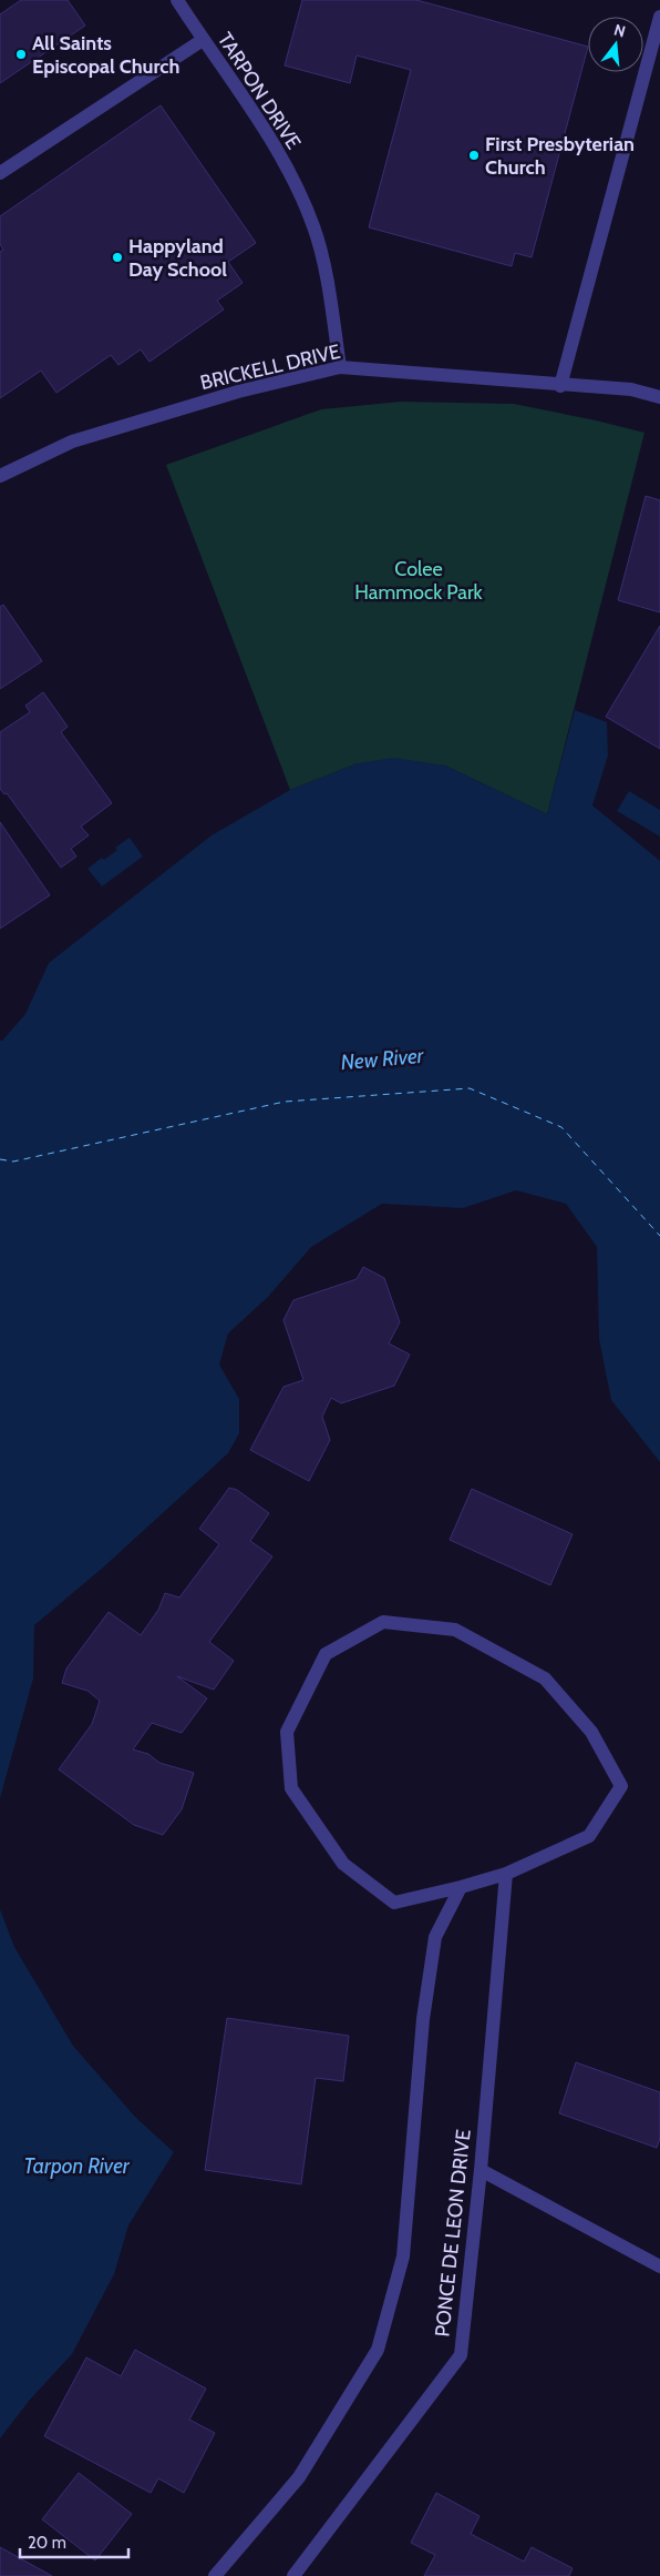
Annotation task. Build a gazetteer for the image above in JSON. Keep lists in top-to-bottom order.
{
  "streets": {
    "street": ["TARPON DRIVE", "BRICKELL DRIVE", "PONCE DE LEON DRIVE"]
  },
  "crossings": [
    ["TARPON DRIVE", "BRICKELL DRIVE"]
  ],
  "water": ["New River", "Tarpon River"],
  "parks": ["Colee Hammock Park"],
  "places": ["All Saints Episcopal Church", "First Presbyterian Church", "Happyland Day School"],
  "scale_bar": "20 m",
  "north": "top"
}
